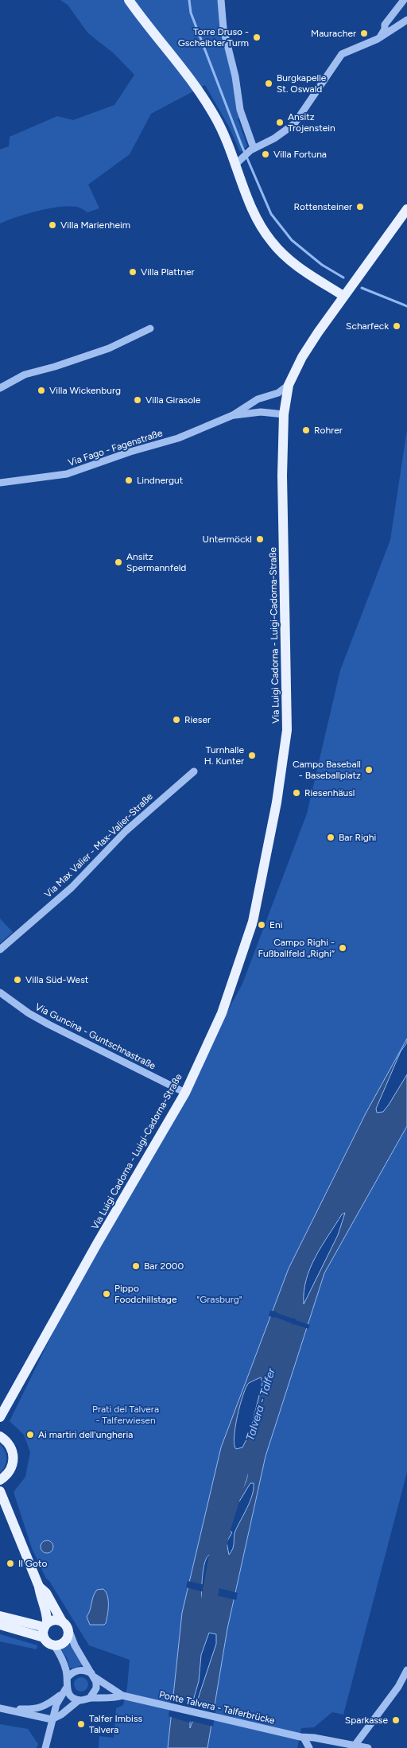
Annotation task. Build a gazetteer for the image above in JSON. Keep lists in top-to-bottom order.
{
  "streets": {
    "main road": ["Via Luigi Cadorna - Luigi-Cadorna-Straße"],
    "street": [
      "Via Fago - Fagenstraße",
      "Via Max Valier - Max-Valier-Straße",
      "Via Guncina - Guntschnastraße",
      "Ponte Talvera - Talferbrücke"
    ]
  },
  "crossings": [
    ["Via Fago - Fagenstraße", "Via Luigi Cadorna - Luigi-Cadorna-Straße"],
    ["Via Luigi Cadorna - Luigi-Cadorna-Straße", "Via Guncina - Guntschnastraße"]
  ],
  "water": ["Talvera - Talfer"],
  "parks": ["\"Grasburg\"", "Prati del Talvera - Talferwiesen"],
  "places": [
    "Mauracher",
    "Torre Druso - Gscheibter Turm",
    "Burgkapelle St. Oswald",
    "Ansitz Trojenstein",
    "Villa Fortuna",
    "Rottensteiner",
    "Villa Marienheim",
    "Villa Plattner",
    "Scharfeck",
    "Villa Wickenburg",
    "Villa Girasole",
    "Rohrer",
    "Lindnergut",
    "Untermöckl",
    "Ansitz Spermannfeld",
    "Rieser",
    "Turnhalle H. Kunter",
    "Campo Baseball - Baseballplatz",
    "Riesenhäusl",
    "Bar Righi",
    "Eni",
    "Campo Righi - Fußballfeld „Righi“",
    "Villa Süd-West",
    "Bar 2000",
    "Pippo Foodchillstage",
    "Ai martiri dell'ungheria",
    "Il Goto",
    "Sparkasse",
    "Talfer Imbiss Talvera"
  ]
}
